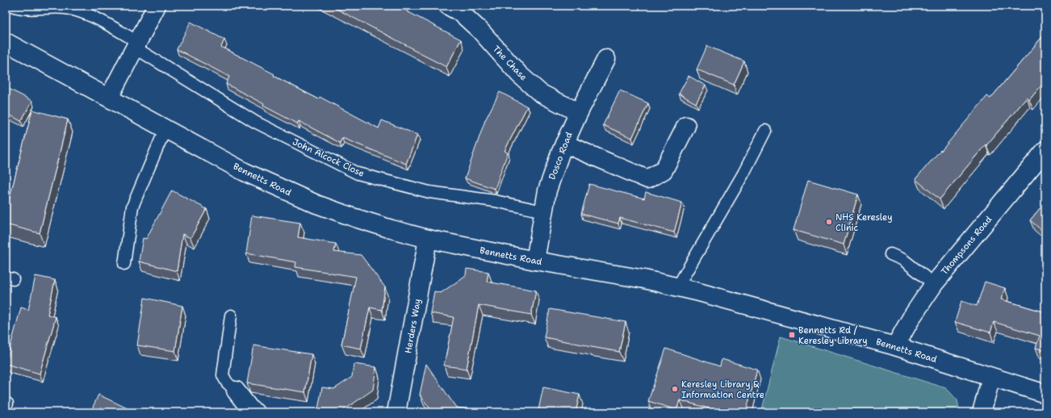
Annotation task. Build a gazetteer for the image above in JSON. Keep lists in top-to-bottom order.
{
  "streets": {
    "street": [
      "The Chase",
      "Dosco Road",
      "Bennetts Road",
      "Thompsons Road",
      "Herders Way"
    ],
    "lane": ["John Alcock Close"]
  },
  "crossings": [
    ["The Chase", "Dosco Road"],
    ["Dosco Road", "John Alcock Close"],
    ["Dosco Road", "Bennetts Road"],
    ["Bennetts Road", "Thompsons Road"],
    ["Bennetts Road", "Herders Way"]
  ],
  "places": {
    "other": ["NHS Keresley Clinic", "Keresley Library & Information Centre"],
    "transit": ["Bennetts Rd / Keresley Library"]
  }
}
